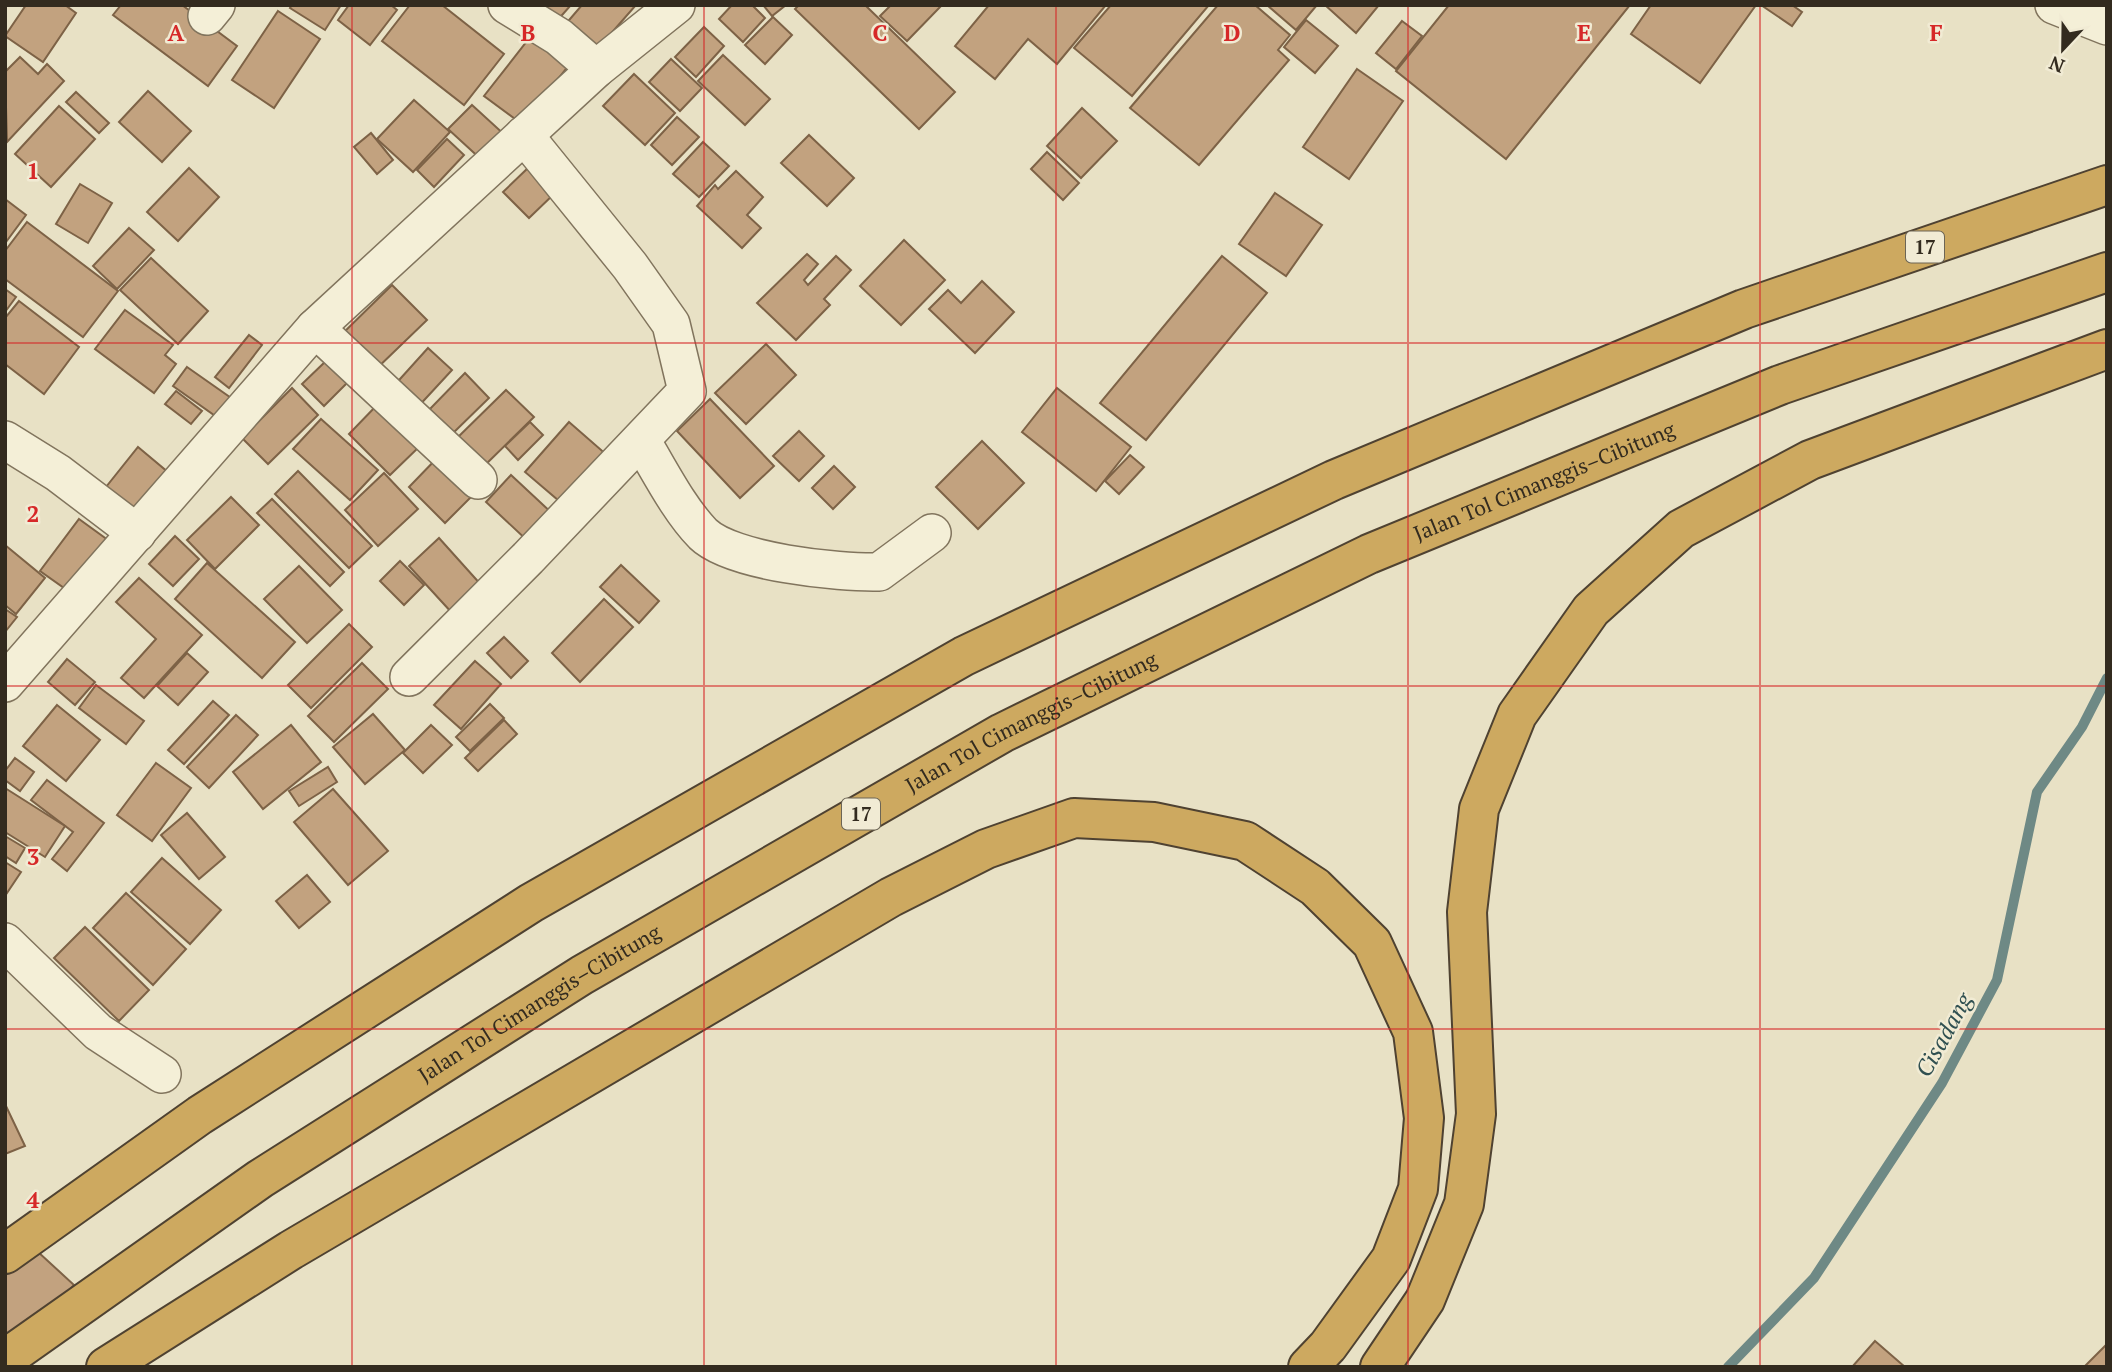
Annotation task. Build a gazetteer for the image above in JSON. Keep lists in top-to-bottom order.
{
  "streets": {
    "highway": ["17", "Jalan Tol Cimanggis–Cibitung"]
  },
  "water": ["Cisadang"],
  "north": "bottom",
  "grid": {
    "columns": [
      "A",
      "B",
      "C",
      "D",
      "E",
      "F"
    ],
    "rows": [
      "1",
      "2",
      "3",
      "4"
    ]
  }
}
